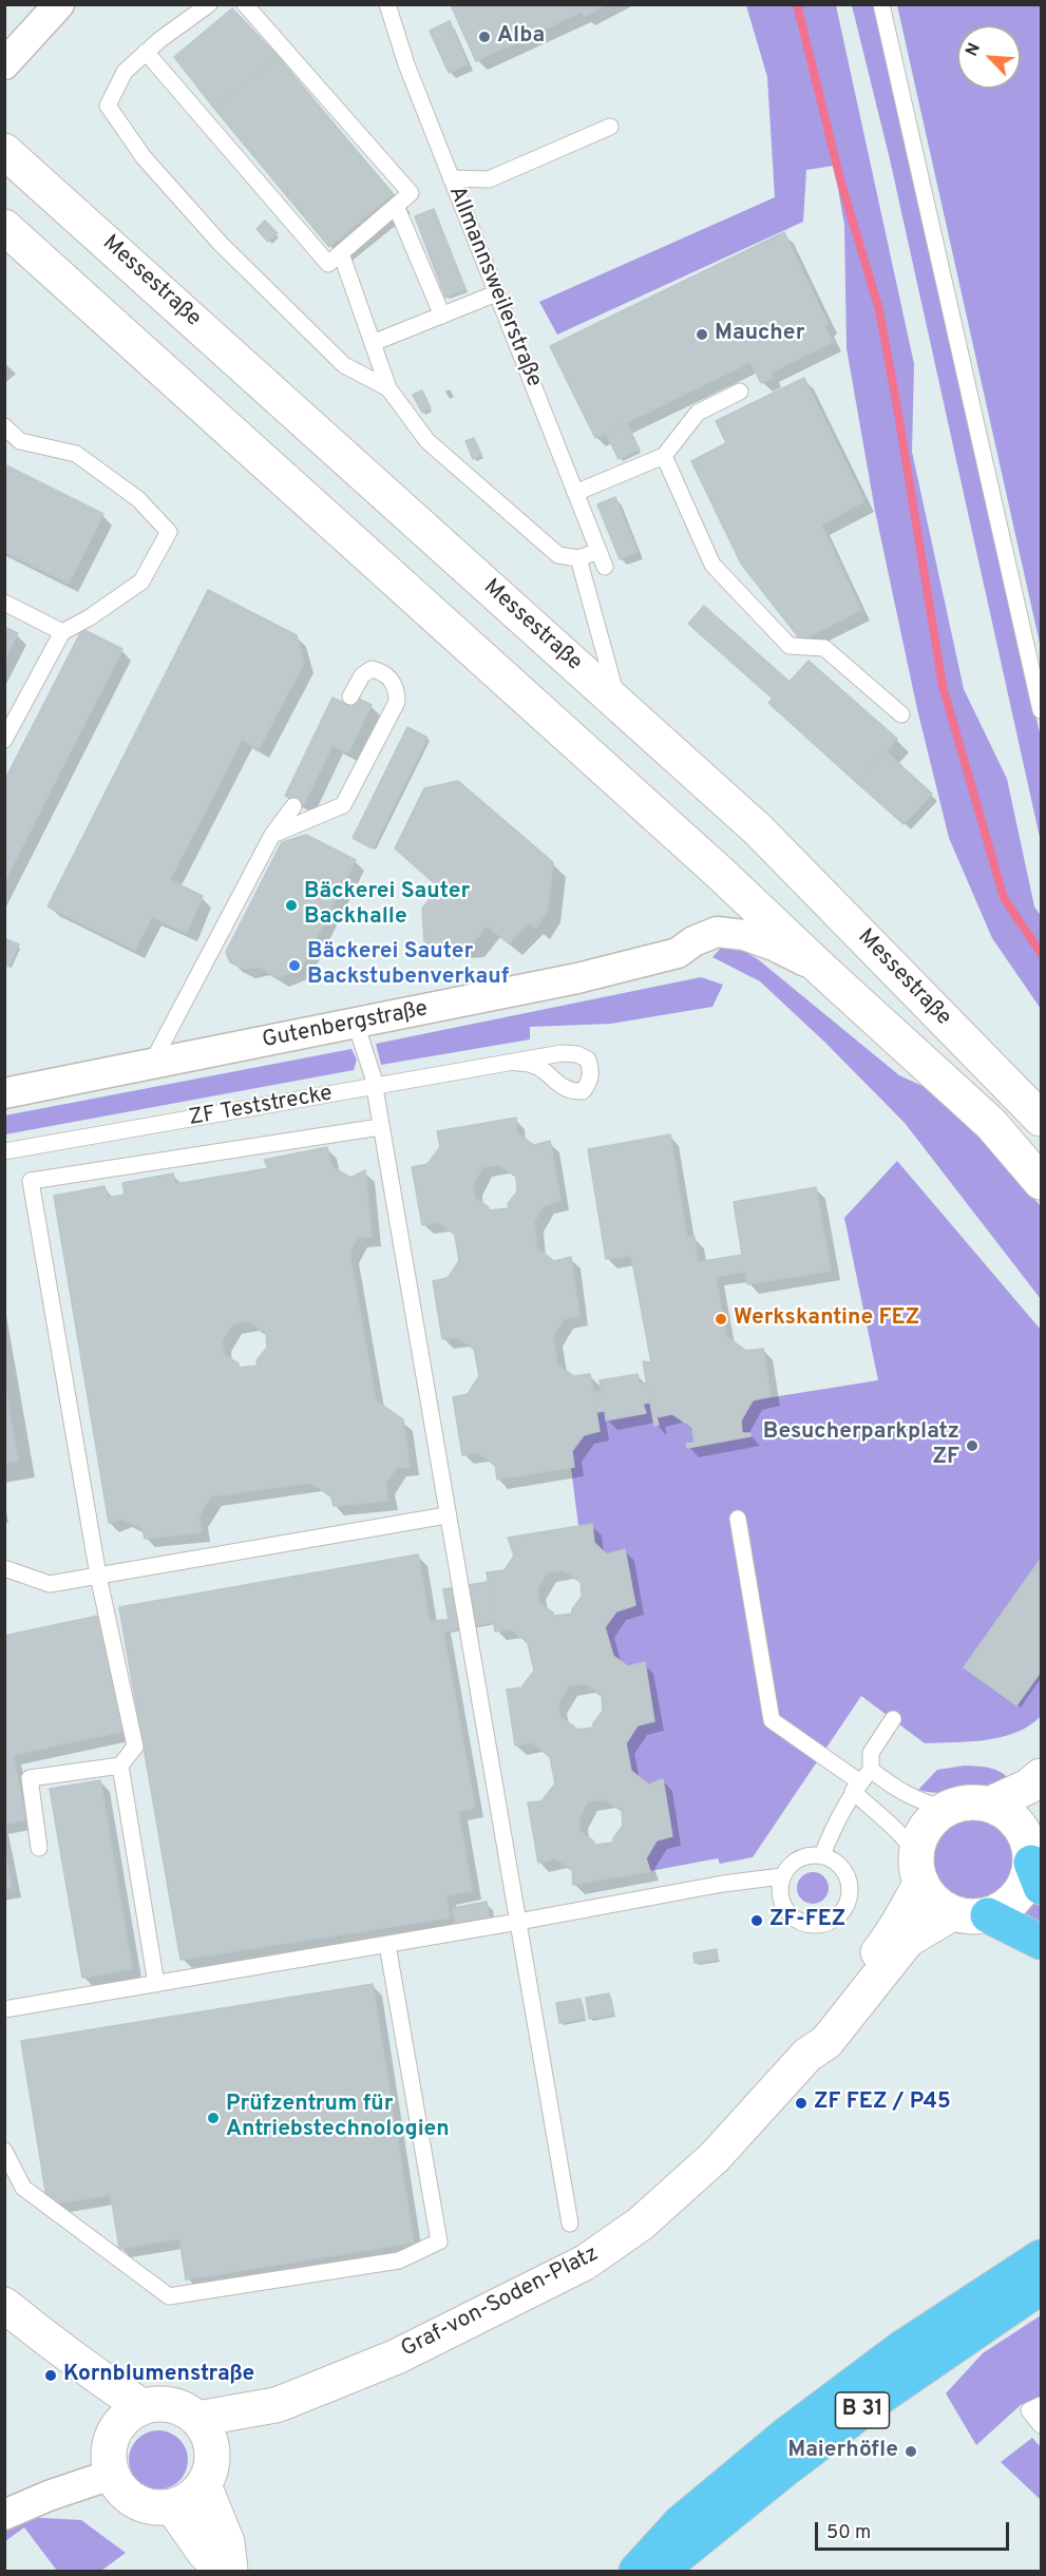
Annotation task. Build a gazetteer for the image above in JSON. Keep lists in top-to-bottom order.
{
  "streets": {
    "main road": ["B 31"],
    "street": ["Messestraße", "Gutenbergstraße", "Graf-von-Soden-Platz"],
    "lane": ["Allmannsweilerstraße", "ZF Teststrecke"]
  },
  "crossings": [
    ["Messestraße", "Gutenbergstraße"]
  ],
  "places": [
    "Alba",
    "Maucher",
    "Bäckerei Sauter Backhalle",
    "Bäckerei Sauter Backstubenverkauf",
    "Werkskantine FEZ",
    "Besucherparkplatz ZF",
    "ZF-FEZ",
    "ZF FEZ / P45",
    "Prüfzentrum für Antriebstechnologien",
    "Kornblumenstraße",
    "Maierhöfle"
  ],
  "scale_bar": "50 m",
  "north": "top left"
}
